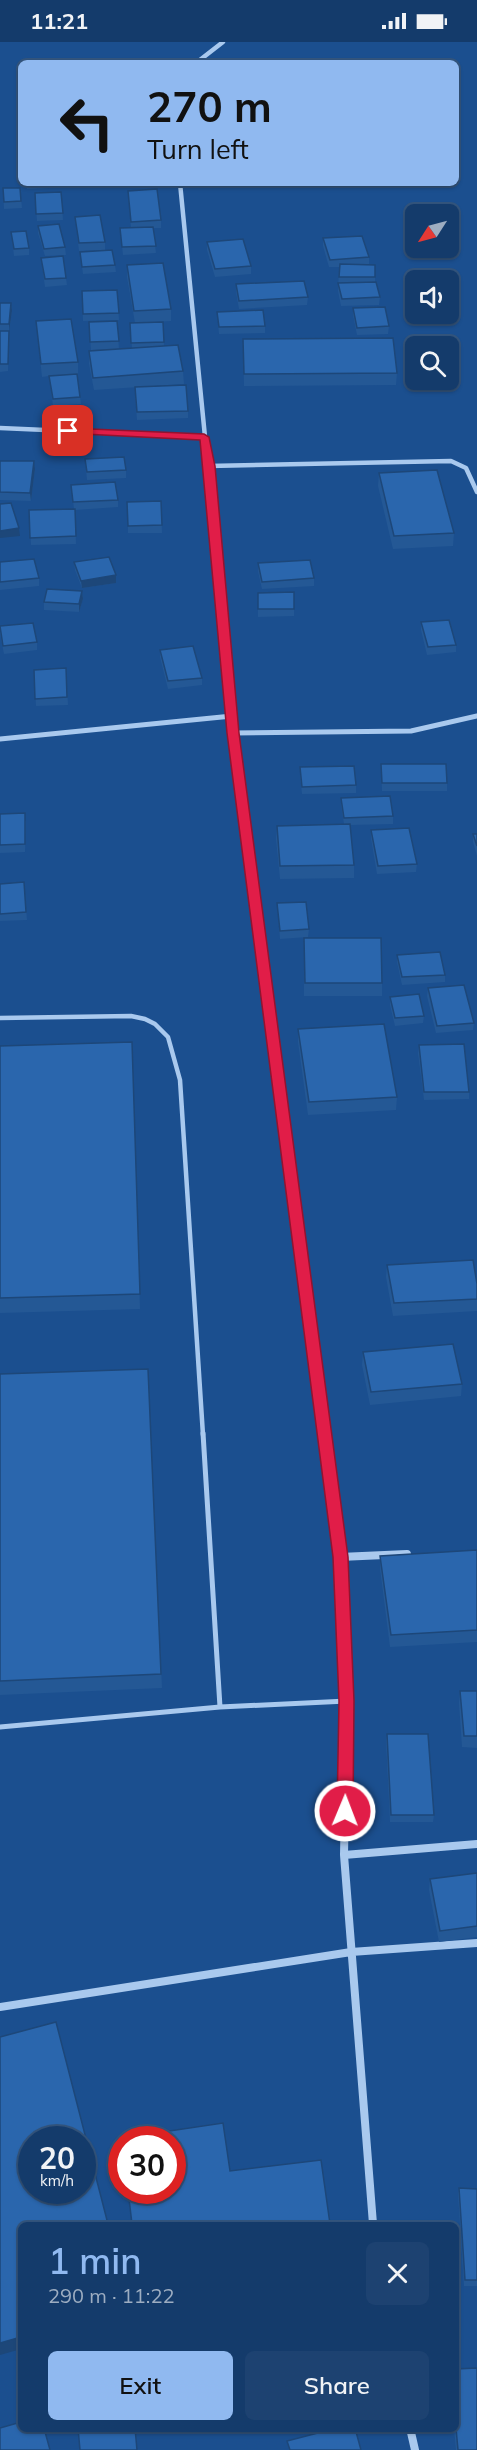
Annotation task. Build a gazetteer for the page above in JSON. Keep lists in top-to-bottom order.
{
  "north": "bottom left",
  "page": {
    "status": "11:21",
    "turn": ["270 m", "Turn left"],
    "speed": "20 km/h",
    "limit": "30",
    "heading": ["1 min", "290 m · 11:22"],
    "buttons": ["Exit", "Share"]
  }
}
